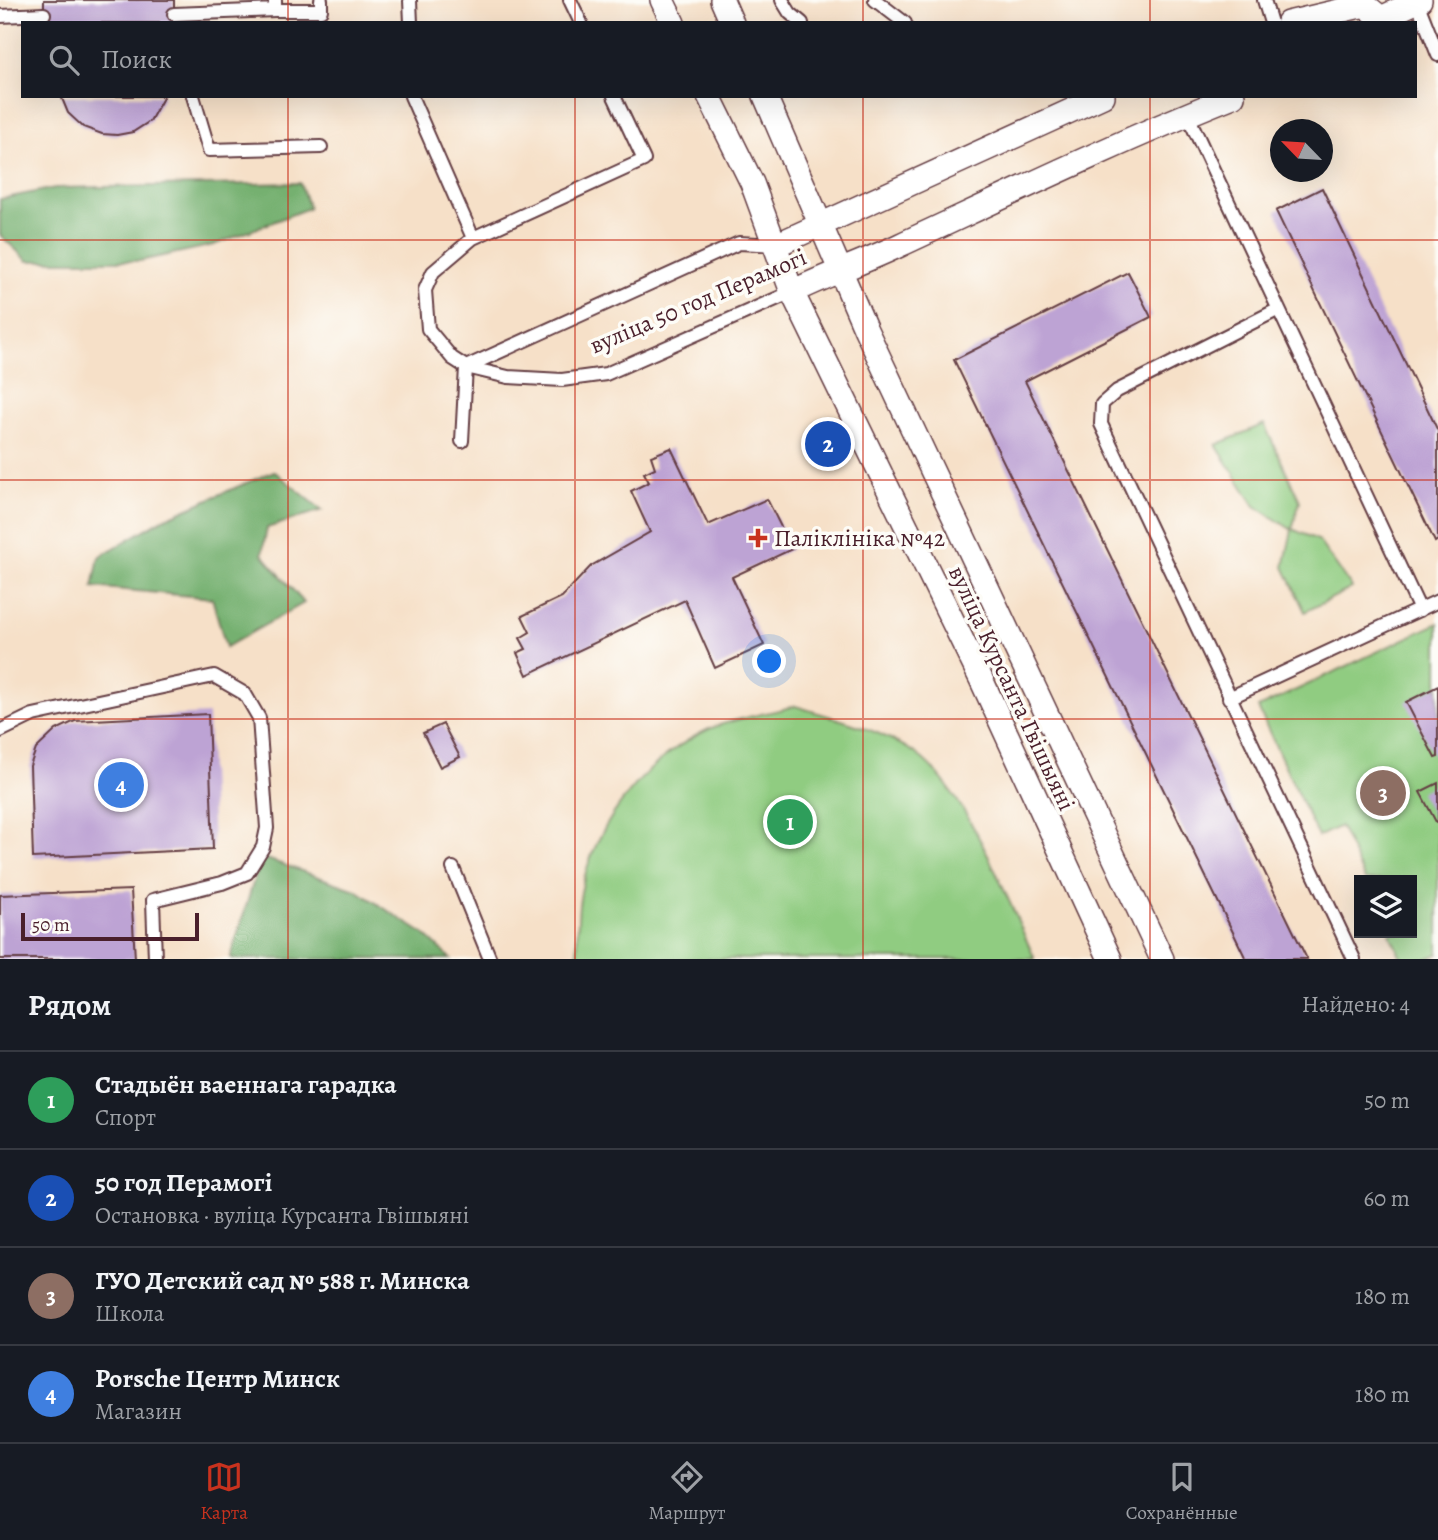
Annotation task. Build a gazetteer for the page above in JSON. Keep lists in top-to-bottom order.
{
  "streets": {
    "street": ["вуліца 50 год Перамогі", "вуліца Курсанта Гвішыяні"]
  },
  "crossings": [
    ["вуліца 50 год Перамогі", "вуліца Курсанта Гвішыяні"]
  ],
  "places": {
    "health": ["Паліклініка №42"]
  },
  "scale_bar": "50 m",
  "north": "top left",
  "page": {
    "search": "Поиск",
    "pins": [
      "2",
      "4",
      "3",
      "1"
    ],
    "scale": "50 m",
    "heading": ["Рядом", "Найдено: 4"],
    "list": [
      {
        "mark": "1",
        "name": "Стадыён ваеннага гарадка",
        "note": "Спорт",
        "value": "50 m"
      },
      {
        "mark": "2",
        "name": "50 год Перамогі",
        "note": "Остановка · вуліца Курсанта Гвішыяні",
        "value": "60 m"
      },
      {
        "mark": "3",
        "name": "ГУО Детский сад № 588 г. Минска",
        "note": "Школа",
        "value": "180 m"
      },
      {
        "mark": "4",
        "name": "Porsche Центр Минск",
        "note": "Магазин",
        "value": "180 m"
      }
    ],
    "nav": ["Карта", "Маршрут", "Сохранённые"]
  }
}
